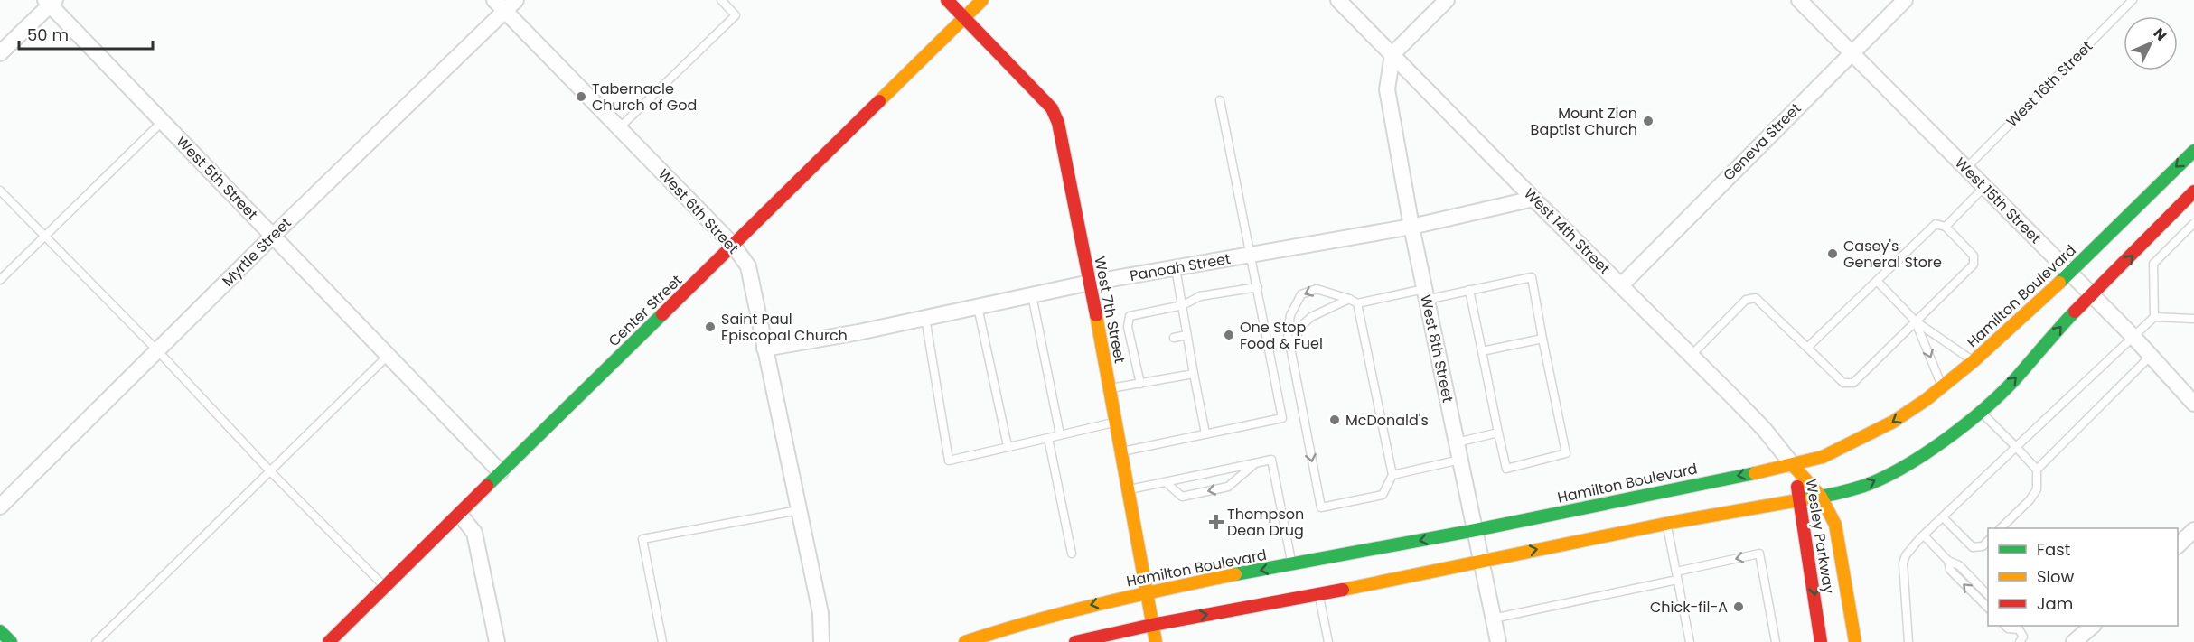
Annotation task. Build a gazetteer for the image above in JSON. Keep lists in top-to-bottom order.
{
  "streets": {
    "main road": [
      "Hamilton Boulevard",
      "West 7th Street",
      "Center Street",
      "Wesley Parkway"
    ],
    "street": [
      "Geneva Street",
      "West 5th Street",
      "West 15th Street",
      "West 6th Street",
      "West 14th Street",
      "Myrtle Street",
      "Panoah Street",
      "West 8th Street"
    ],
    "lane": ["West 16th Street"]
  },
  "crossings": [
    ["West 16th Street", "West 15th Street"],
    ["Geneva Street", "West 15th Street"],
    ["Geneva Street", "West 14th Street"],
    ["West 5th Street", "Myrtle Street"],
    ["West 5th Street", "Center Street"],
    ["West 15th Street", "Hamilton Boulevard"],
    ["West 6th Street", "Myrtle Street"],
    ["West 6th Street", "Panoah Street"],
    ["West 6th Street", "Center Street"],
    ["West 14th Street", "Panoah Street"],
    ["West 14th Street", "Hamilton Boulevard"],
    ["West 14th Street", "West 8th Street"],
    ["West 14th Street", "Wesley Parkway"],
    ["Panoah Street", "West 7th Street"],
    ["Panoah Street", "West 8th Street"],
    ["Hamilton Boulevard", "West 7th Street"],
    ["Hamilton Boulevard", "West 8th Street"],
    ["Hamilton Boulevard", "Wesley Parkway"],
    ["West 7th Street", "Center Street"]
  ],
  "places": {
    "other": [
      "Tabernacle Church of God",
      "Mount Zion Baptist Church",
      "Casey's General Store",
      "Saint Paul Episcopal Church",
      "One Stop Food & Fuel",
      "McDonald's",
      "Chick-fil-A"
    ],
    "health": ["Thompson Dean Drug"]
  },
  "legend": ["Fast", "Slow", "Jam"],
  "scale_bar": "50 m",
  "north": "top right"
}
